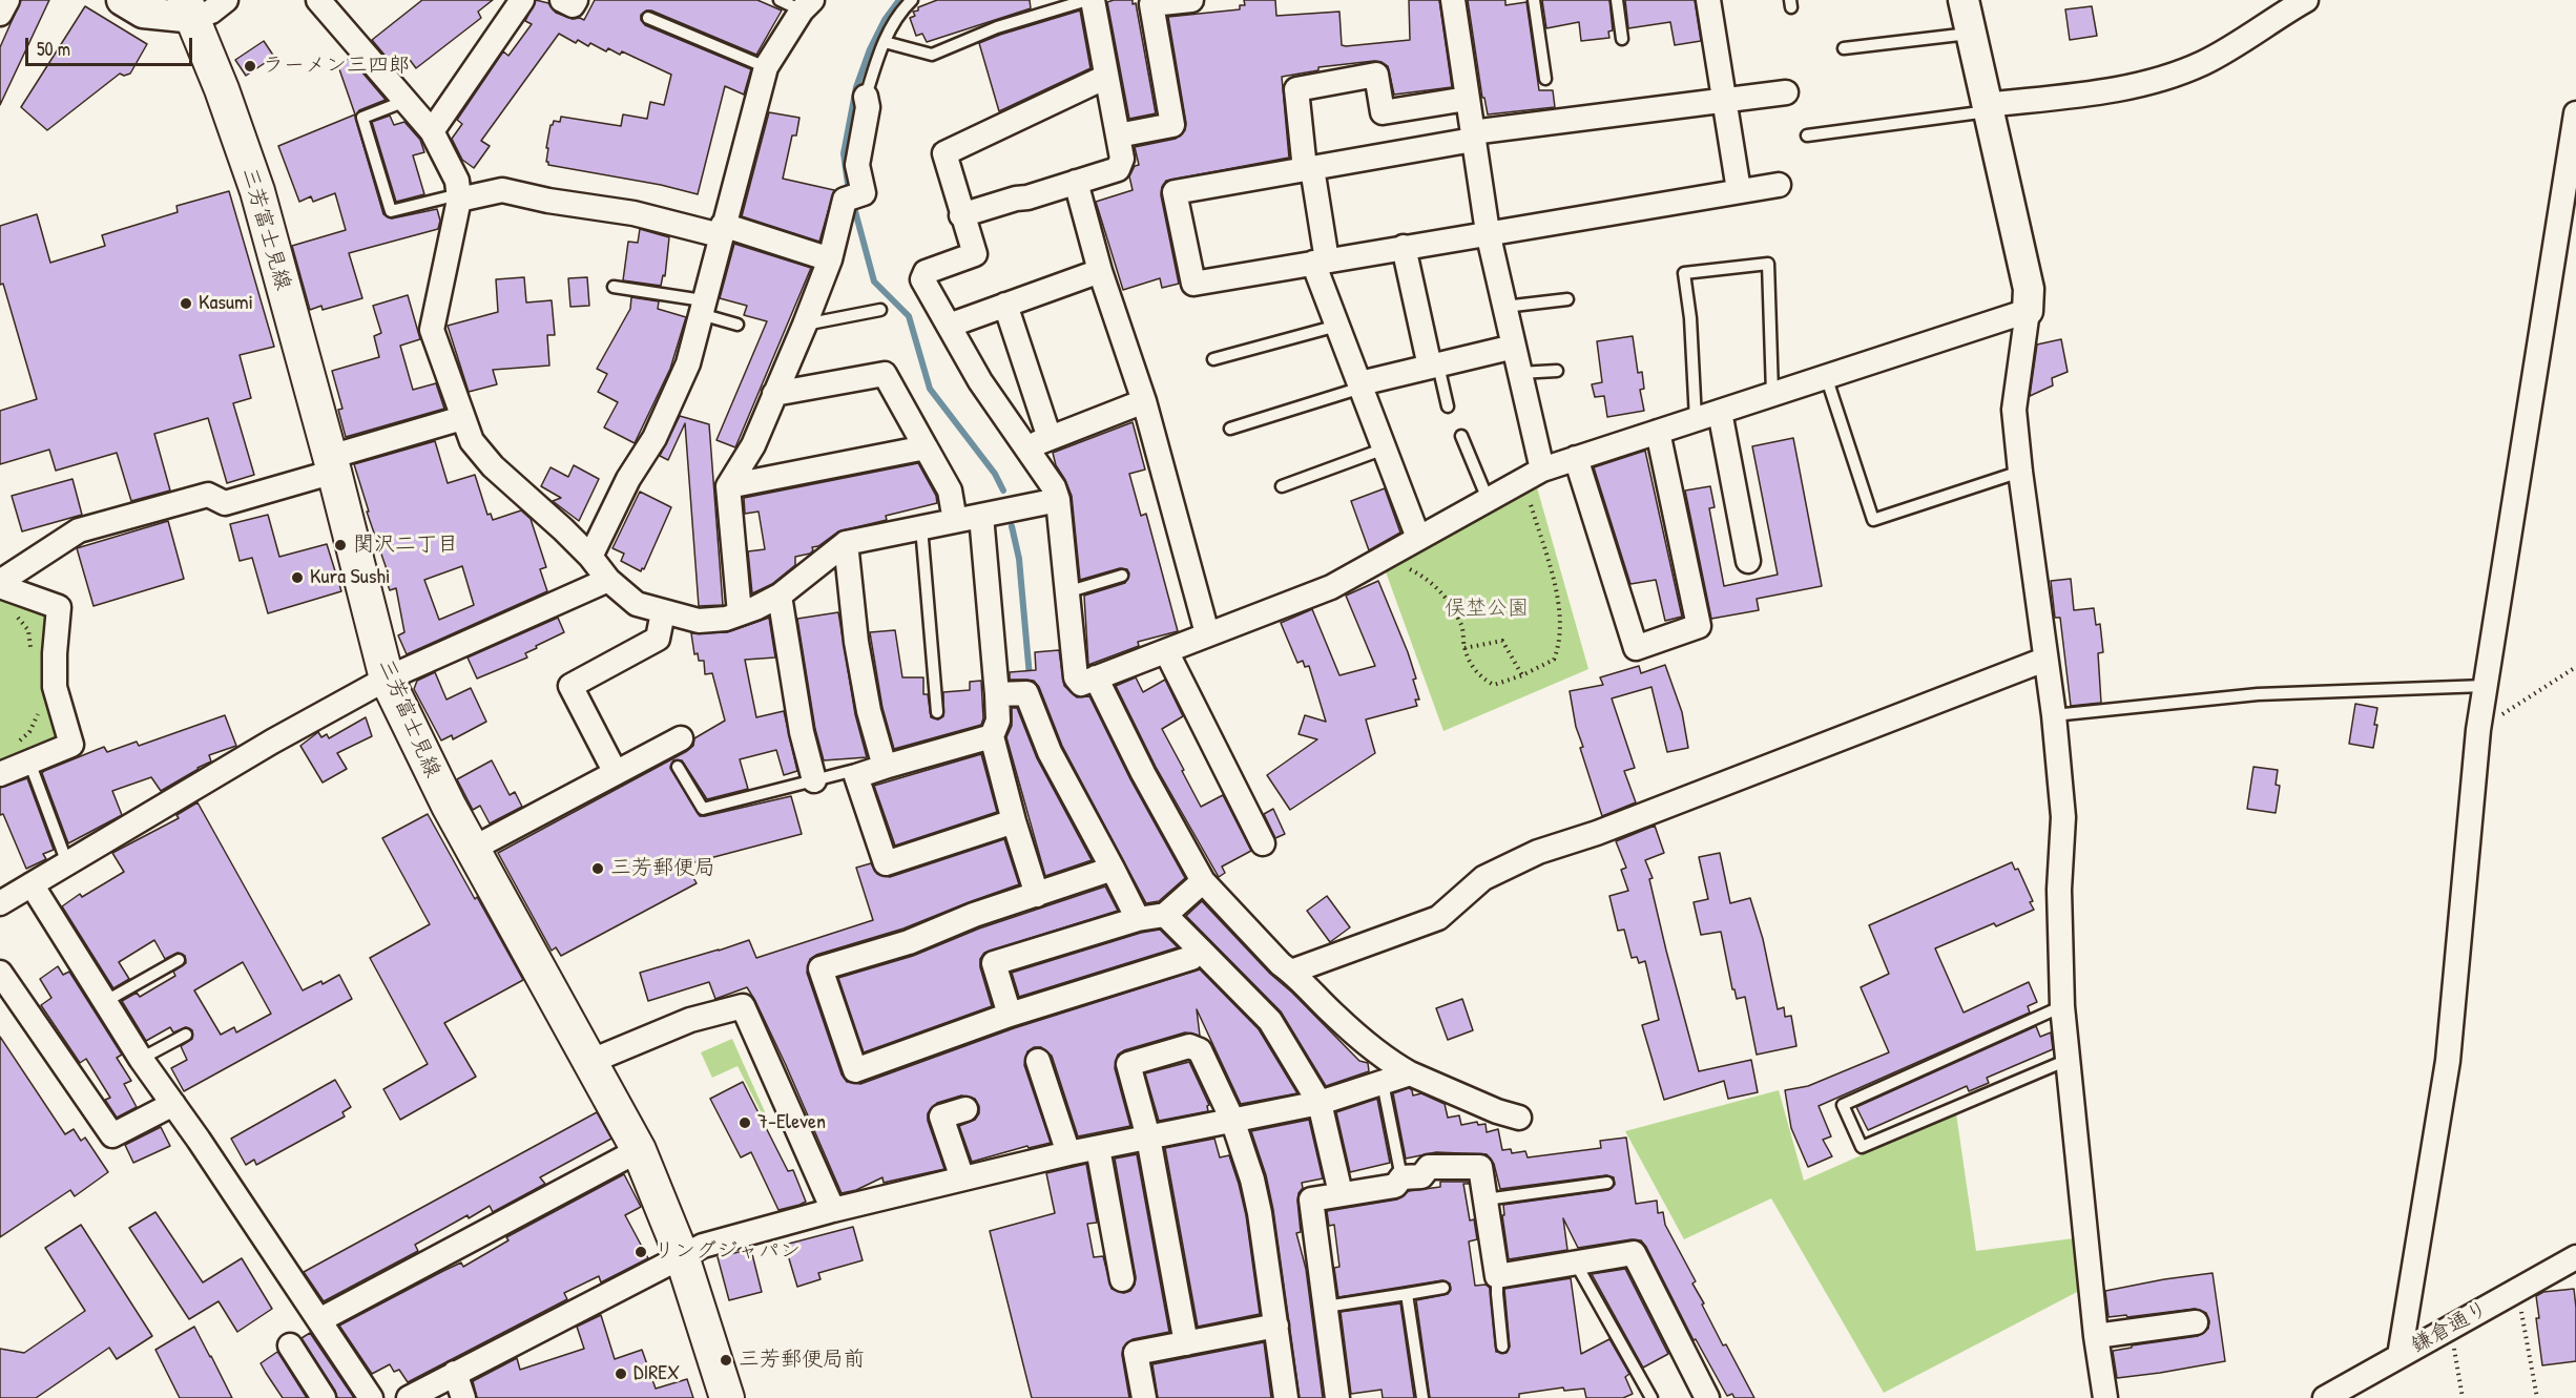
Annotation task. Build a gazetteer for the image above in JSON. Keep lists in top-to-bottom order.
{
  "streets": {
    "main road": ["三芳富士見線"],
    "street": ["鎌倉通り"]
  },
  "parks": ["俣埜公園"],
  "places": [
    "ラーメン三四郎",
    "Kasumi",
    "関沢二丁目",
    "Kura Sushi",
    "三芳郵便局",
    "7-Eleven",
    "リングジャパン",
    "三芳郵便局前",
    "DIREX"
  ],
  "scale_bar": "50 m"
}
